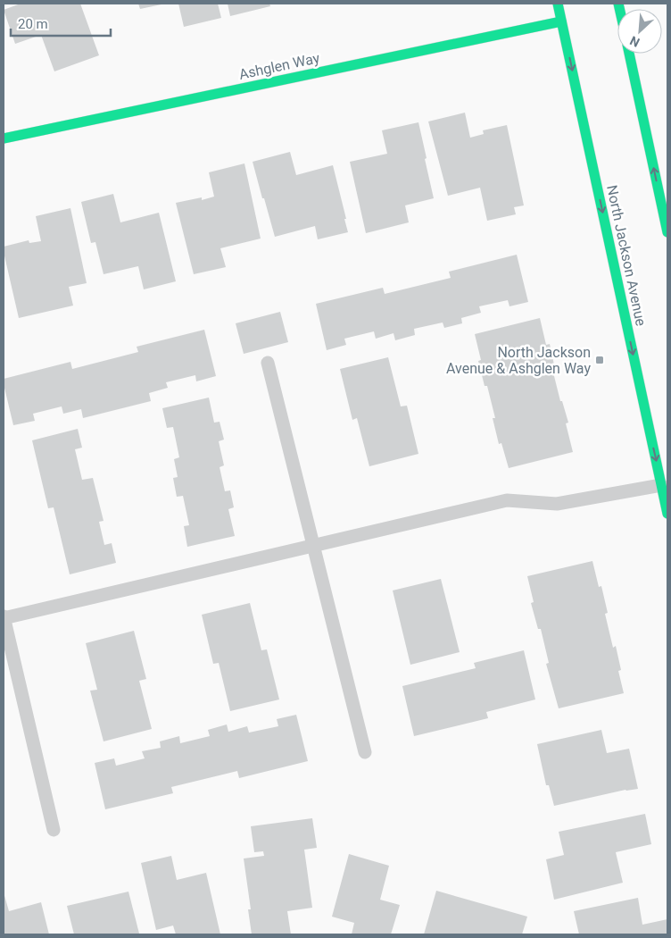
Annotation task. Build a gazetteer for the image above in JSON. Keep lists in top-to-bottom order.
{
  "streets": {
    "main road": ["Ashglen Way", "North Jackson Avenue"]
  },
  "crossings": [
    ["Ashglen Way", "North Jackson Avenue"]
  ],
  "places": {
    "transit": ["North Jackson Avenue & Ashglen Way"]
  },
  "scale_bar": "20 m",
  "north": "bottom left"
}
